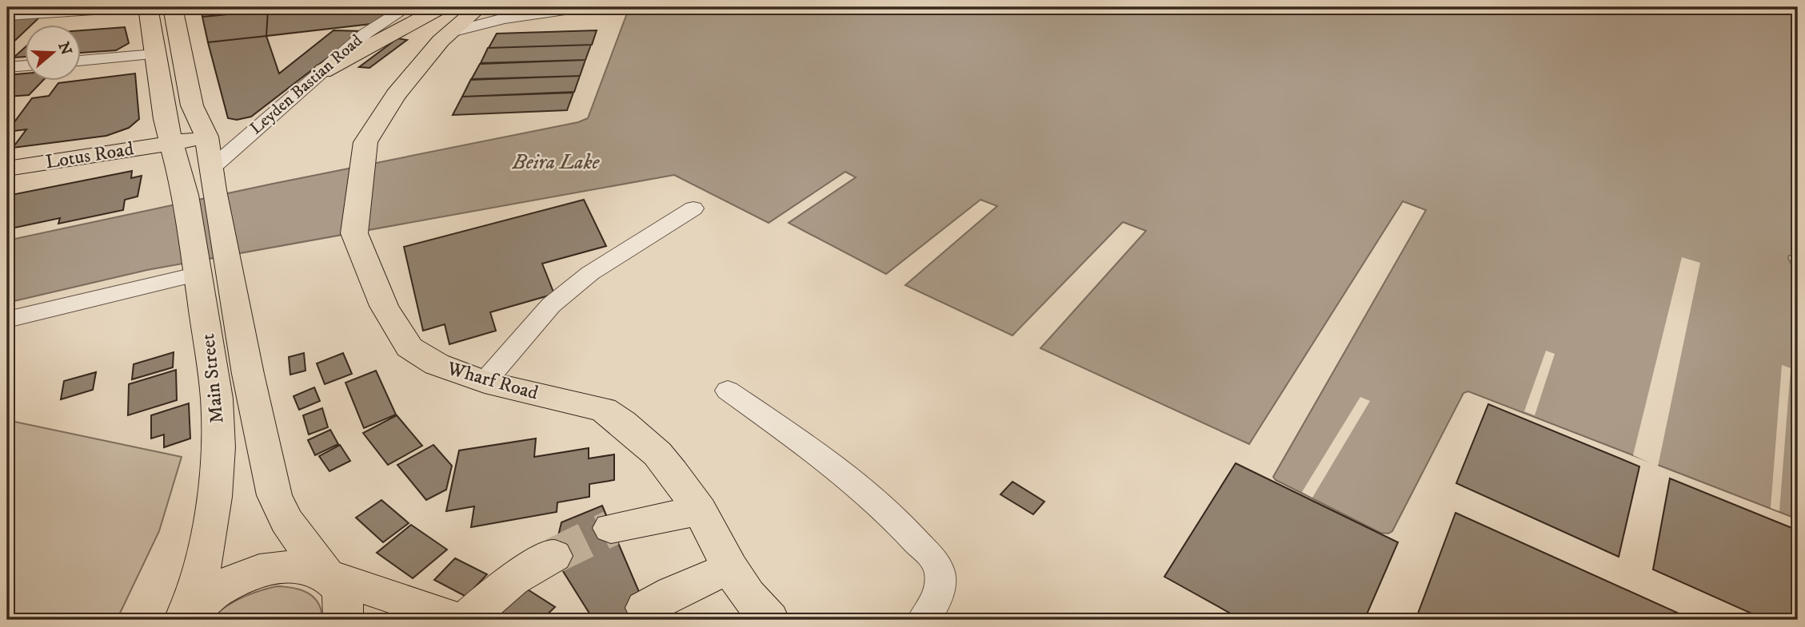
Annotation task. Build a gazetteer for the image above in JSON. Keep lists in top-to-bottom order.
{
  "streets": {
    "main road": ["Lotus Road", "Main Street", "Wharf Road"],
    "street": ["Leyden Bastian Road"]
  },
  "crossings": [
    ["Leyden Bastian Road", "Main Street"]
  ],
  "water": ["Beira Lake"],
  "north": "right"
}
